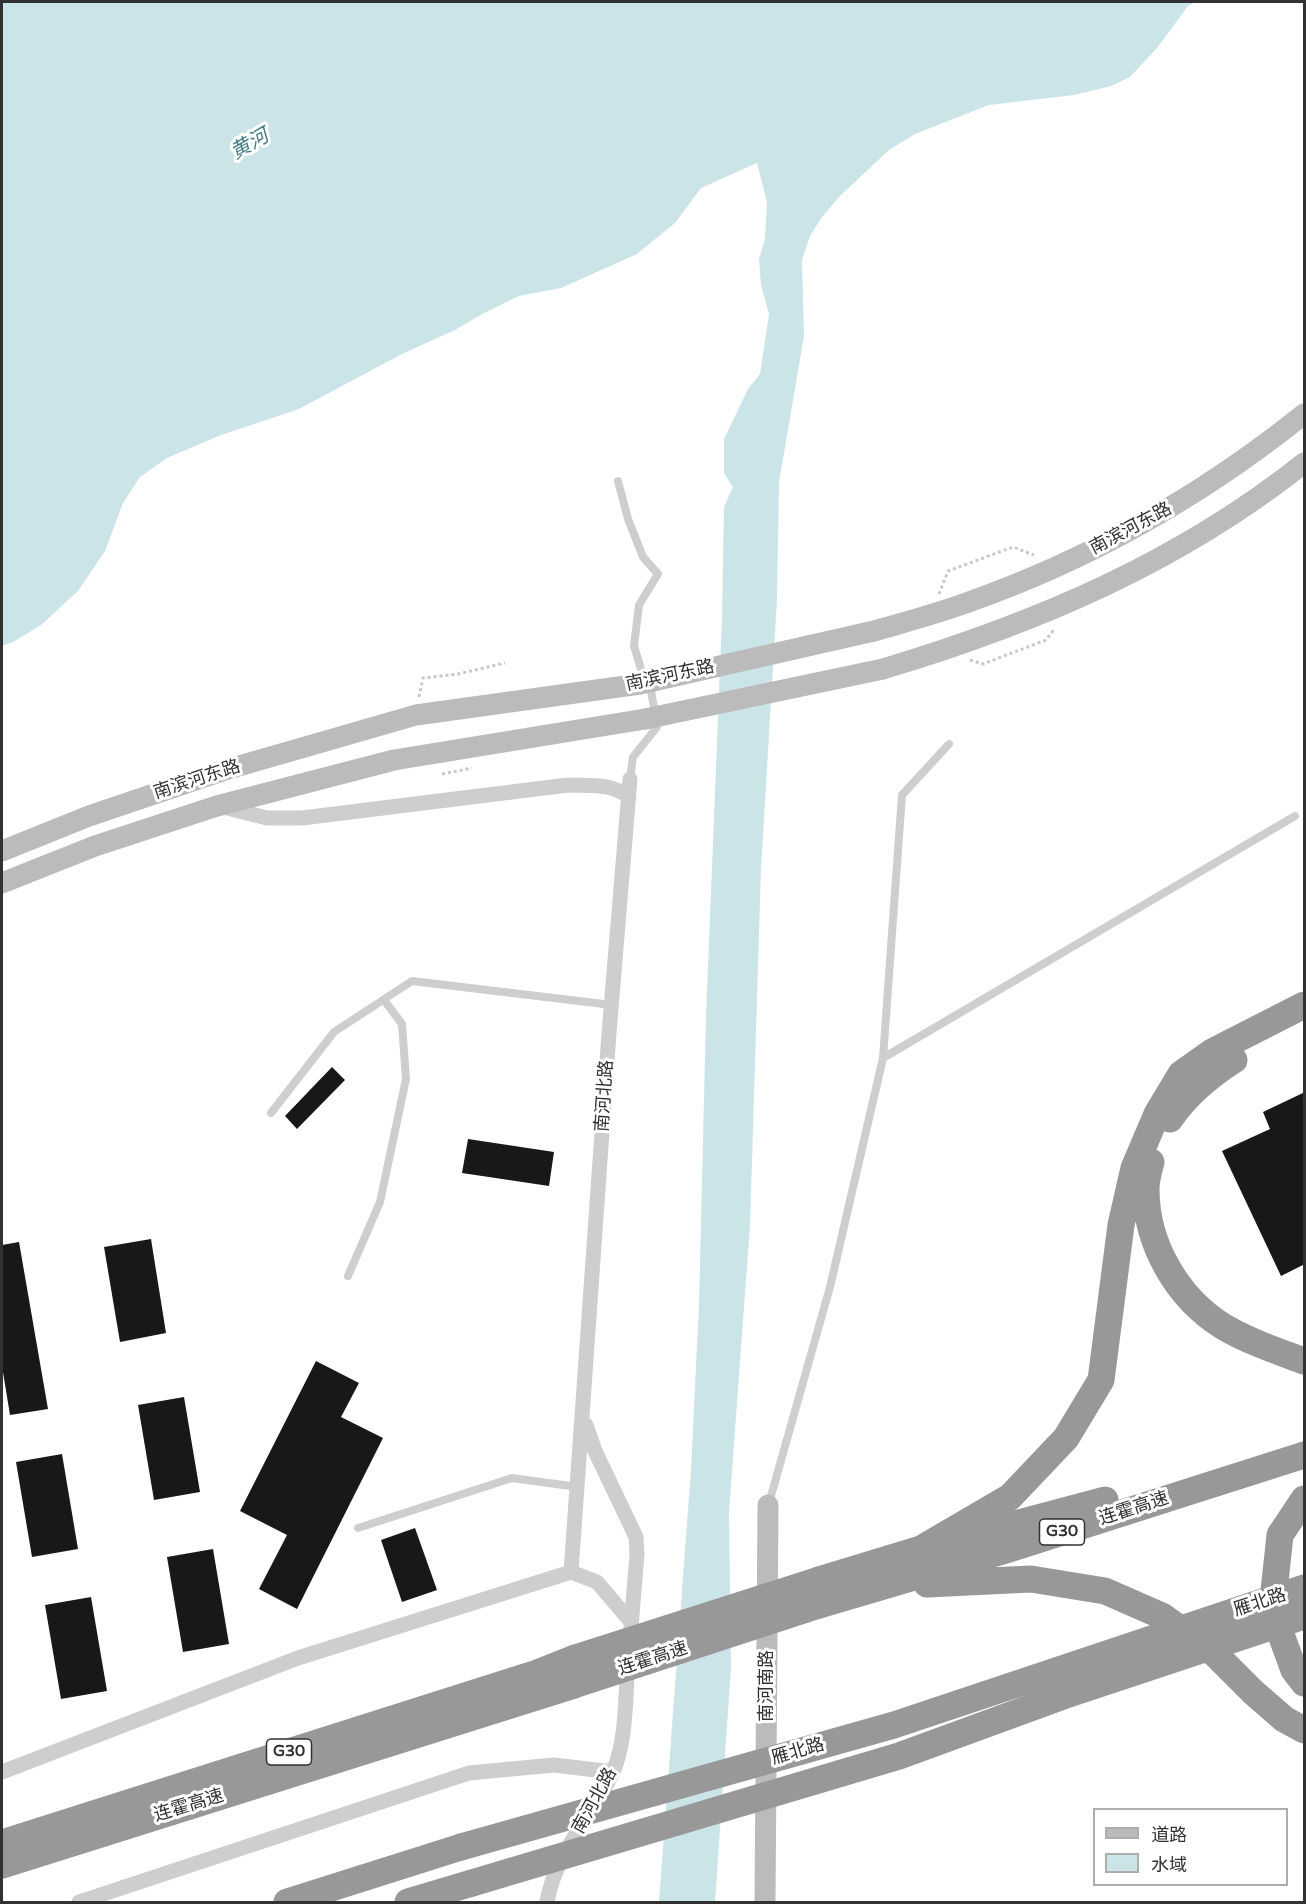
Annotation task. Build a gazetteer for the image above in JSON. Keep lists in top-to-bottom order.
{
  "streets": {
    "highway": ["连霍高速", "G30", "雁北路"],
    "main road": ["南滨河东路", "南河南路"],
    "street": ["南河北路"]
  },
  "water": ["黄河"],
  "legend": ["道路", "水域"]
}
